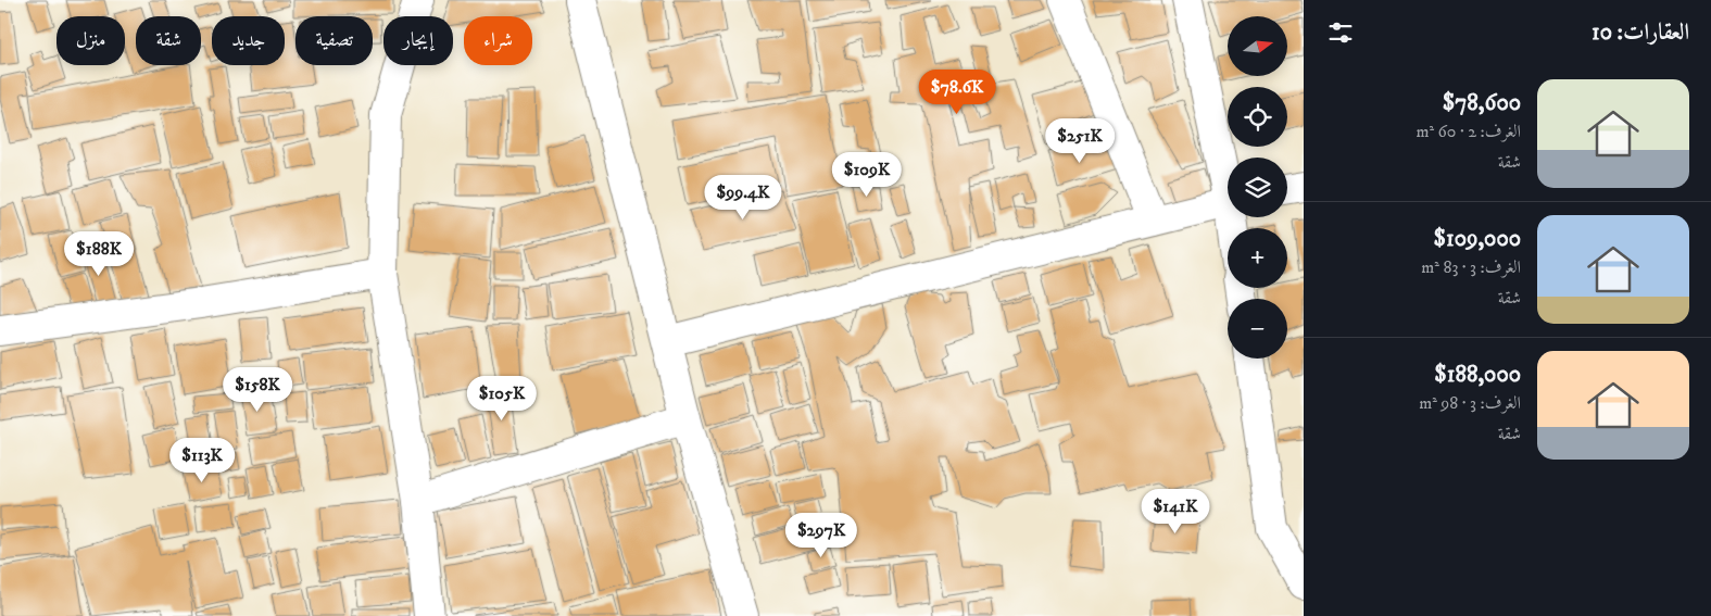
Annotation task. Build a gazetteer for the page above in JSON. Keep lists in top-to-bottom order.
{
  "north": "right",
  "page": {
    "heading": "العقارات: 10",
    "map_buttons": ["+", "−"],
    "chip": [
      "شراء",
      "إيجار",
      "تصفية",
      "جديد",
      "شقة",
      "منزل"
    ],
    "list": [
      {
        "name": "$78,600",
        "note": "الغرف: 2 · 60 m² · شقة"
      },
      {
        "name": "$109,000",
        "note": "الغرف: 3 · 83 m² · شقة"
      },
      {
        "name": "$188,000",
        "note": "الغرف: 3 · 98 m² · شقة"
      }
    ],
    "price": [
      "$78.6K",
      "$251K",
      "$109K",
      "$99.4K",
      "$188K",
      "$158K",
      "$105K",
      "$113K",
      "$141K",
      "$297K"
    ]
  }
}
